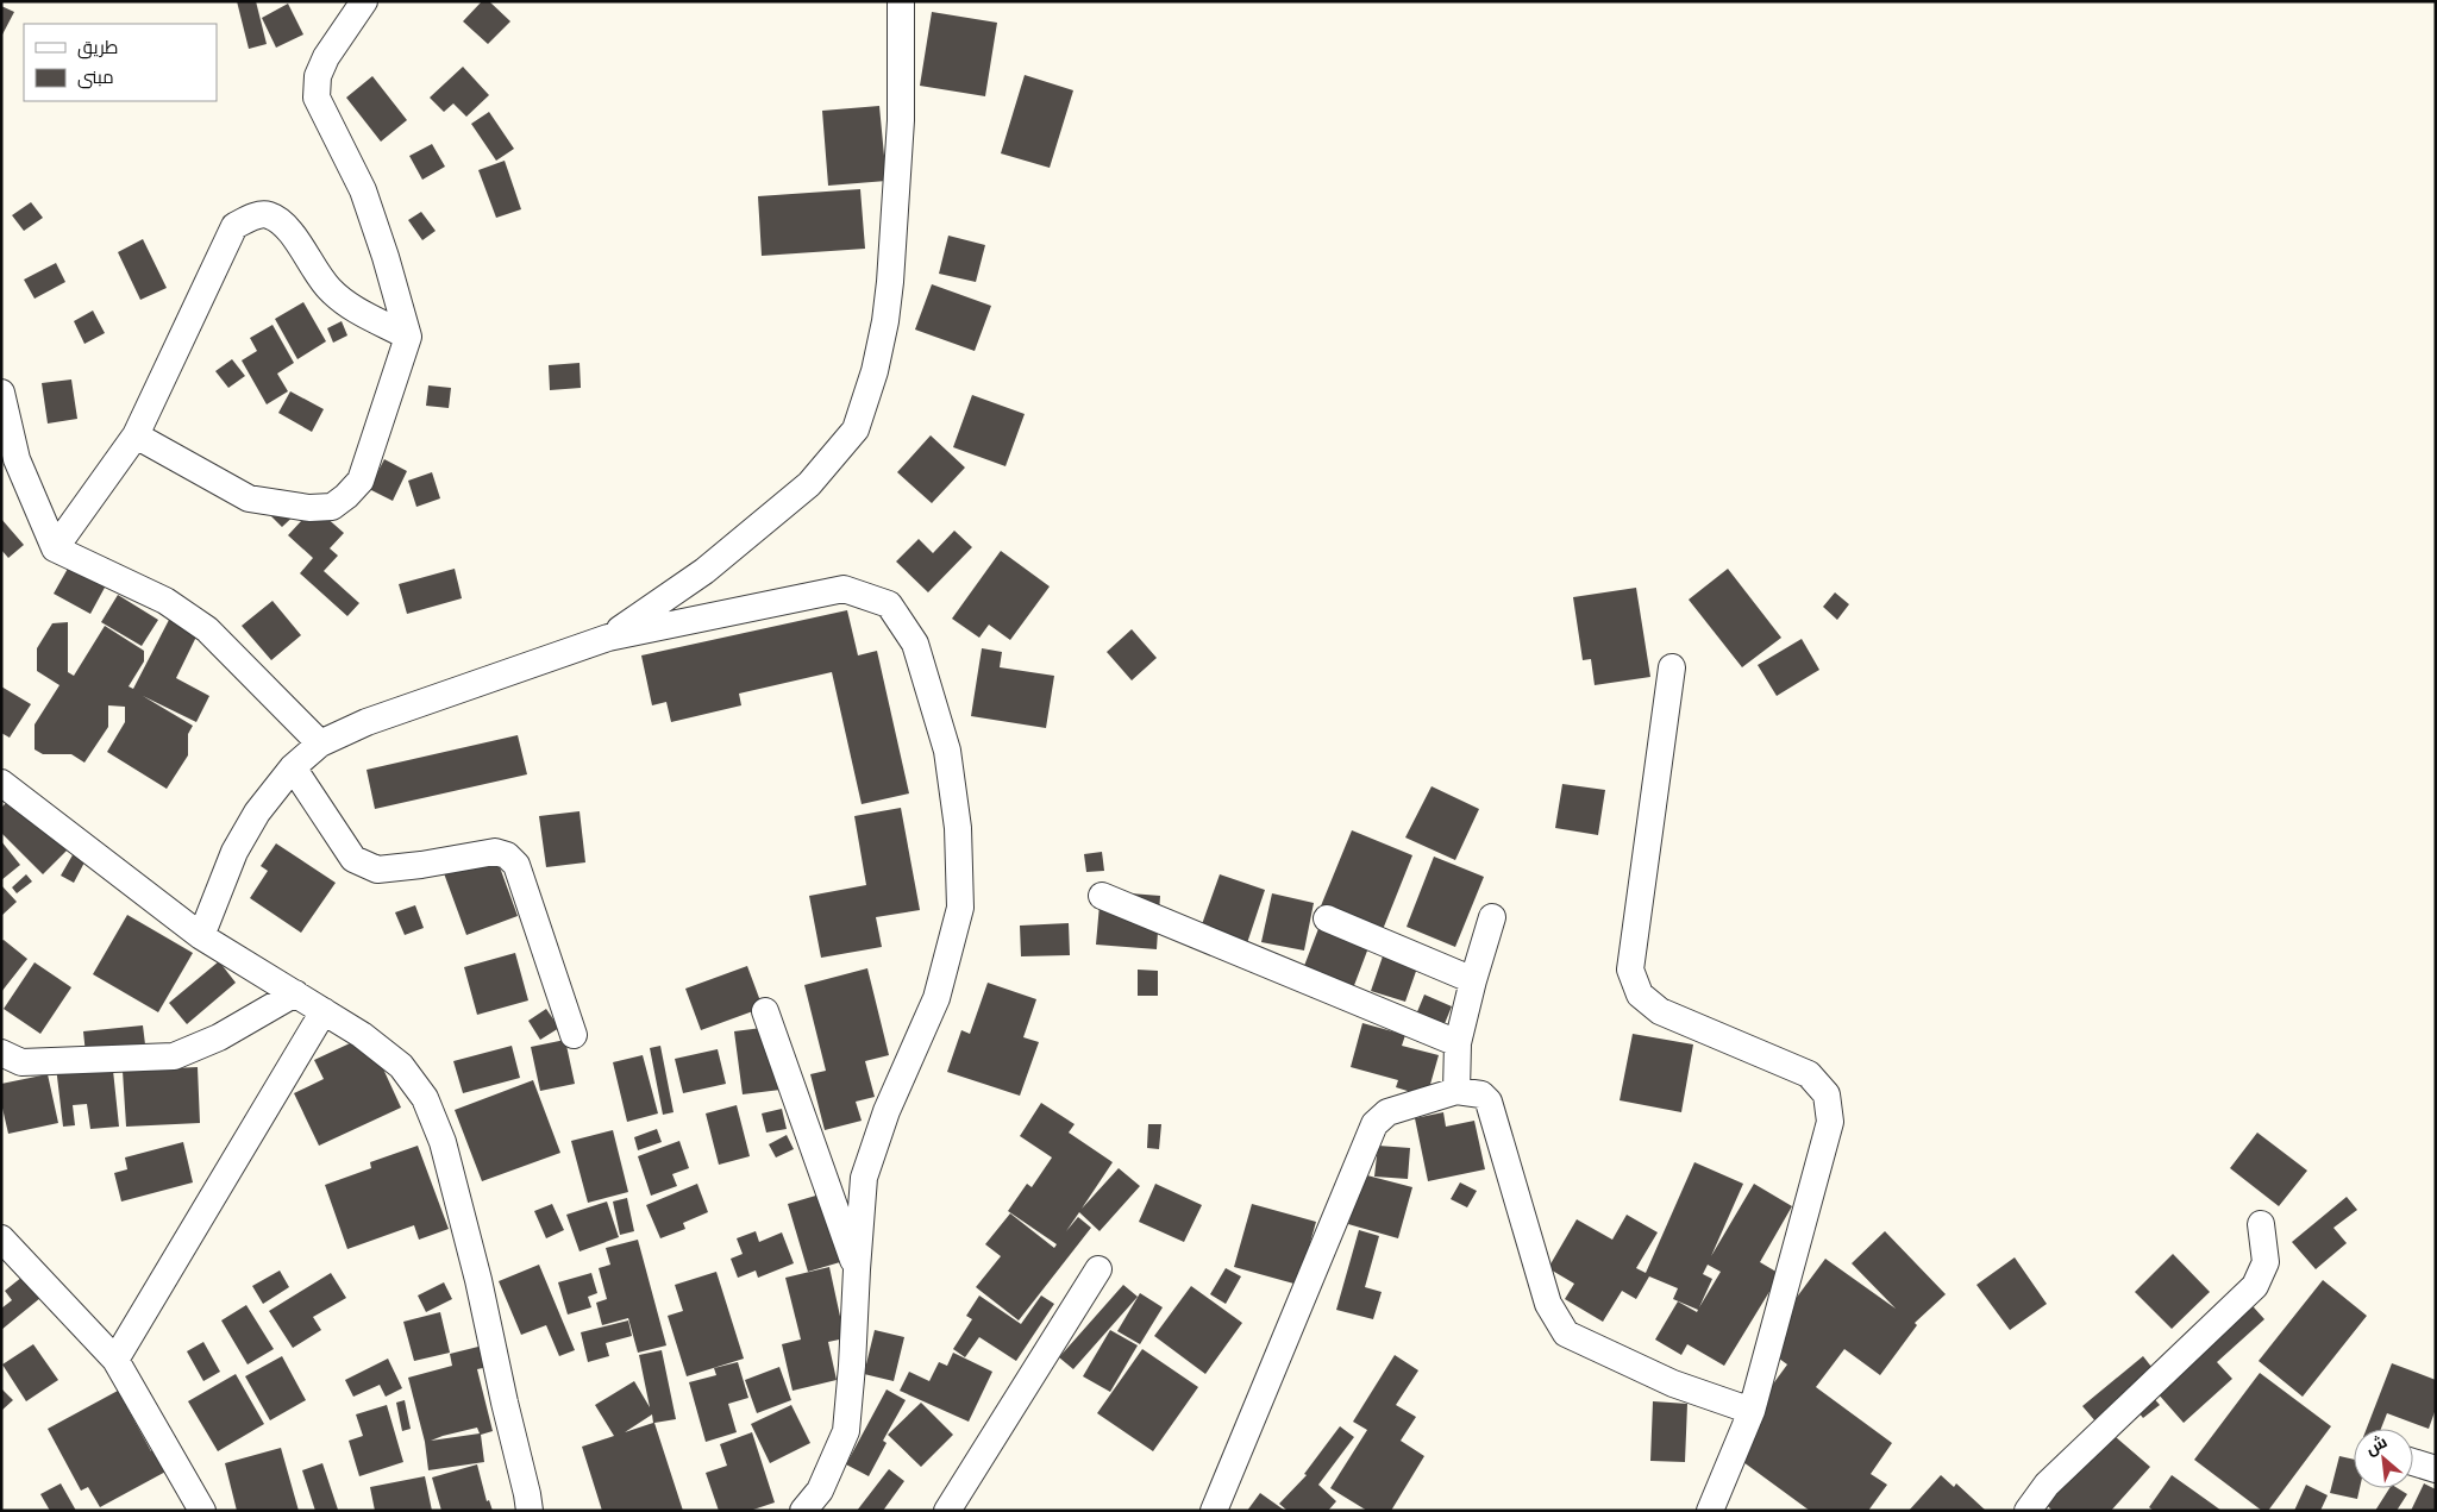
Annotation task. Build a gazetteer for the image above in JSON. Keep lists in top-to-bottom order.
{
  "legend": ["طريق", "مبنى"],
  "north": "top left"
}
